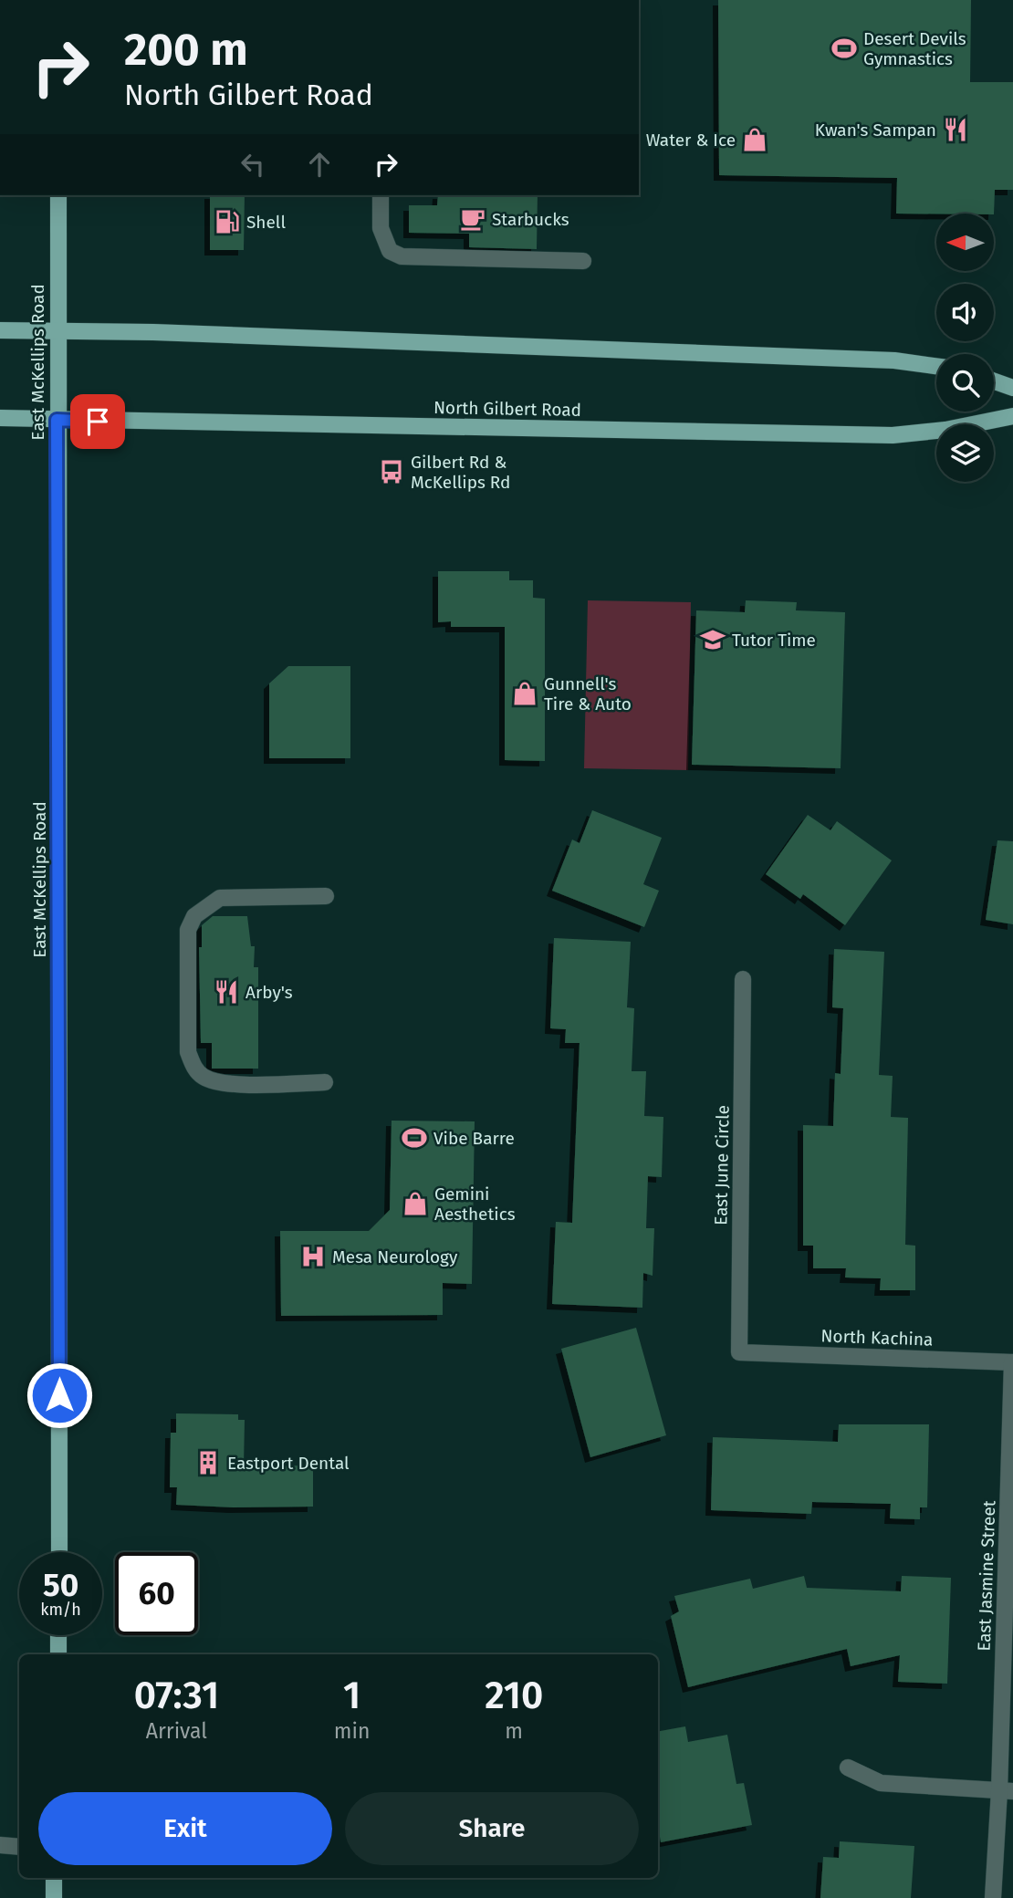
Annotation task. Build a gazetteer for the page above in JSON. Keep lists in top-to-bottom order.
{
  "streets": {
    "main road": ["East McKellips Road", "North Gilbert Road"],
    "street": ["East June Circle", "North Kachina", "East Jasmine Street"]
  },
  "crossings": [
    ["East McKellips Road", "North Gilbert Road"],
    ["East June Circle", "North Kachina"],
    ["North Kachina", "East Jasmine Street"]
  ],
  "places": {
    "sports": ["Desert Devils Gymnastics", "Vibe Barre"],
    "restaurant": ["Kwan's Sampan", "Arby's"],
    "shop": ["Water & Ice", "Gunnell's Tire & Auto", "Gemini Aesthetics"],
    "cafe": ["Starbucks"],
    "fuel station": ["Shell"],
    "bus stop": ["Gilbert Rd & McKellips Rd"],
    "school or university": ["Tutor Time"],
    "hospital": ["Mesa Neurology"],
    "building": ["Eastport Dental"]
  },
  "north": "left",
  "page": {
    "turn": ["200 m", "North Gilbert Road"],
    "speed": "50 km/h",
    "limit": "60",
    "eta": [
      "07:31",
      "Arrival",
      "1",
      "min",
      "210",
      "m"
    ],
    "buttons": ["Exit", "Share"]
  }
}
